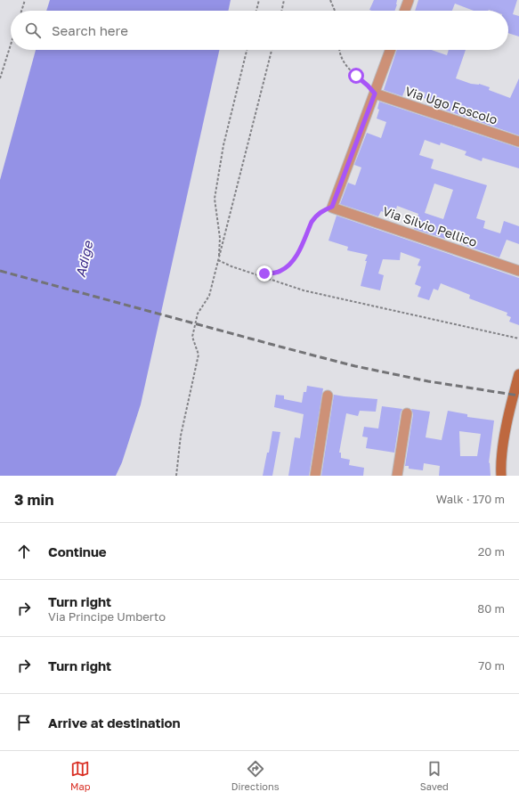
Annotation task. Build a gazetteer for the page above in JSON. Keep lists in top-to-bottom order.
{
  "streets": {
    "street": ["Via Ugo Foscolo", "Via Silvio Pellico"]
  },
  "water": ["Adige"],
  "page": {
    "search": "Search here",
    "heading": ["3 min", "Walk · 170 m"],
    "list": [
      ["Continue", "20 m"],
      ["Turn right", "Via Principe Umberto", "80 m"],
      ["Turn right", "70 m"],
      "Arrive at destination"
    ],
    "nav": ["Map", "Directions", "Saved"]
  }
}
